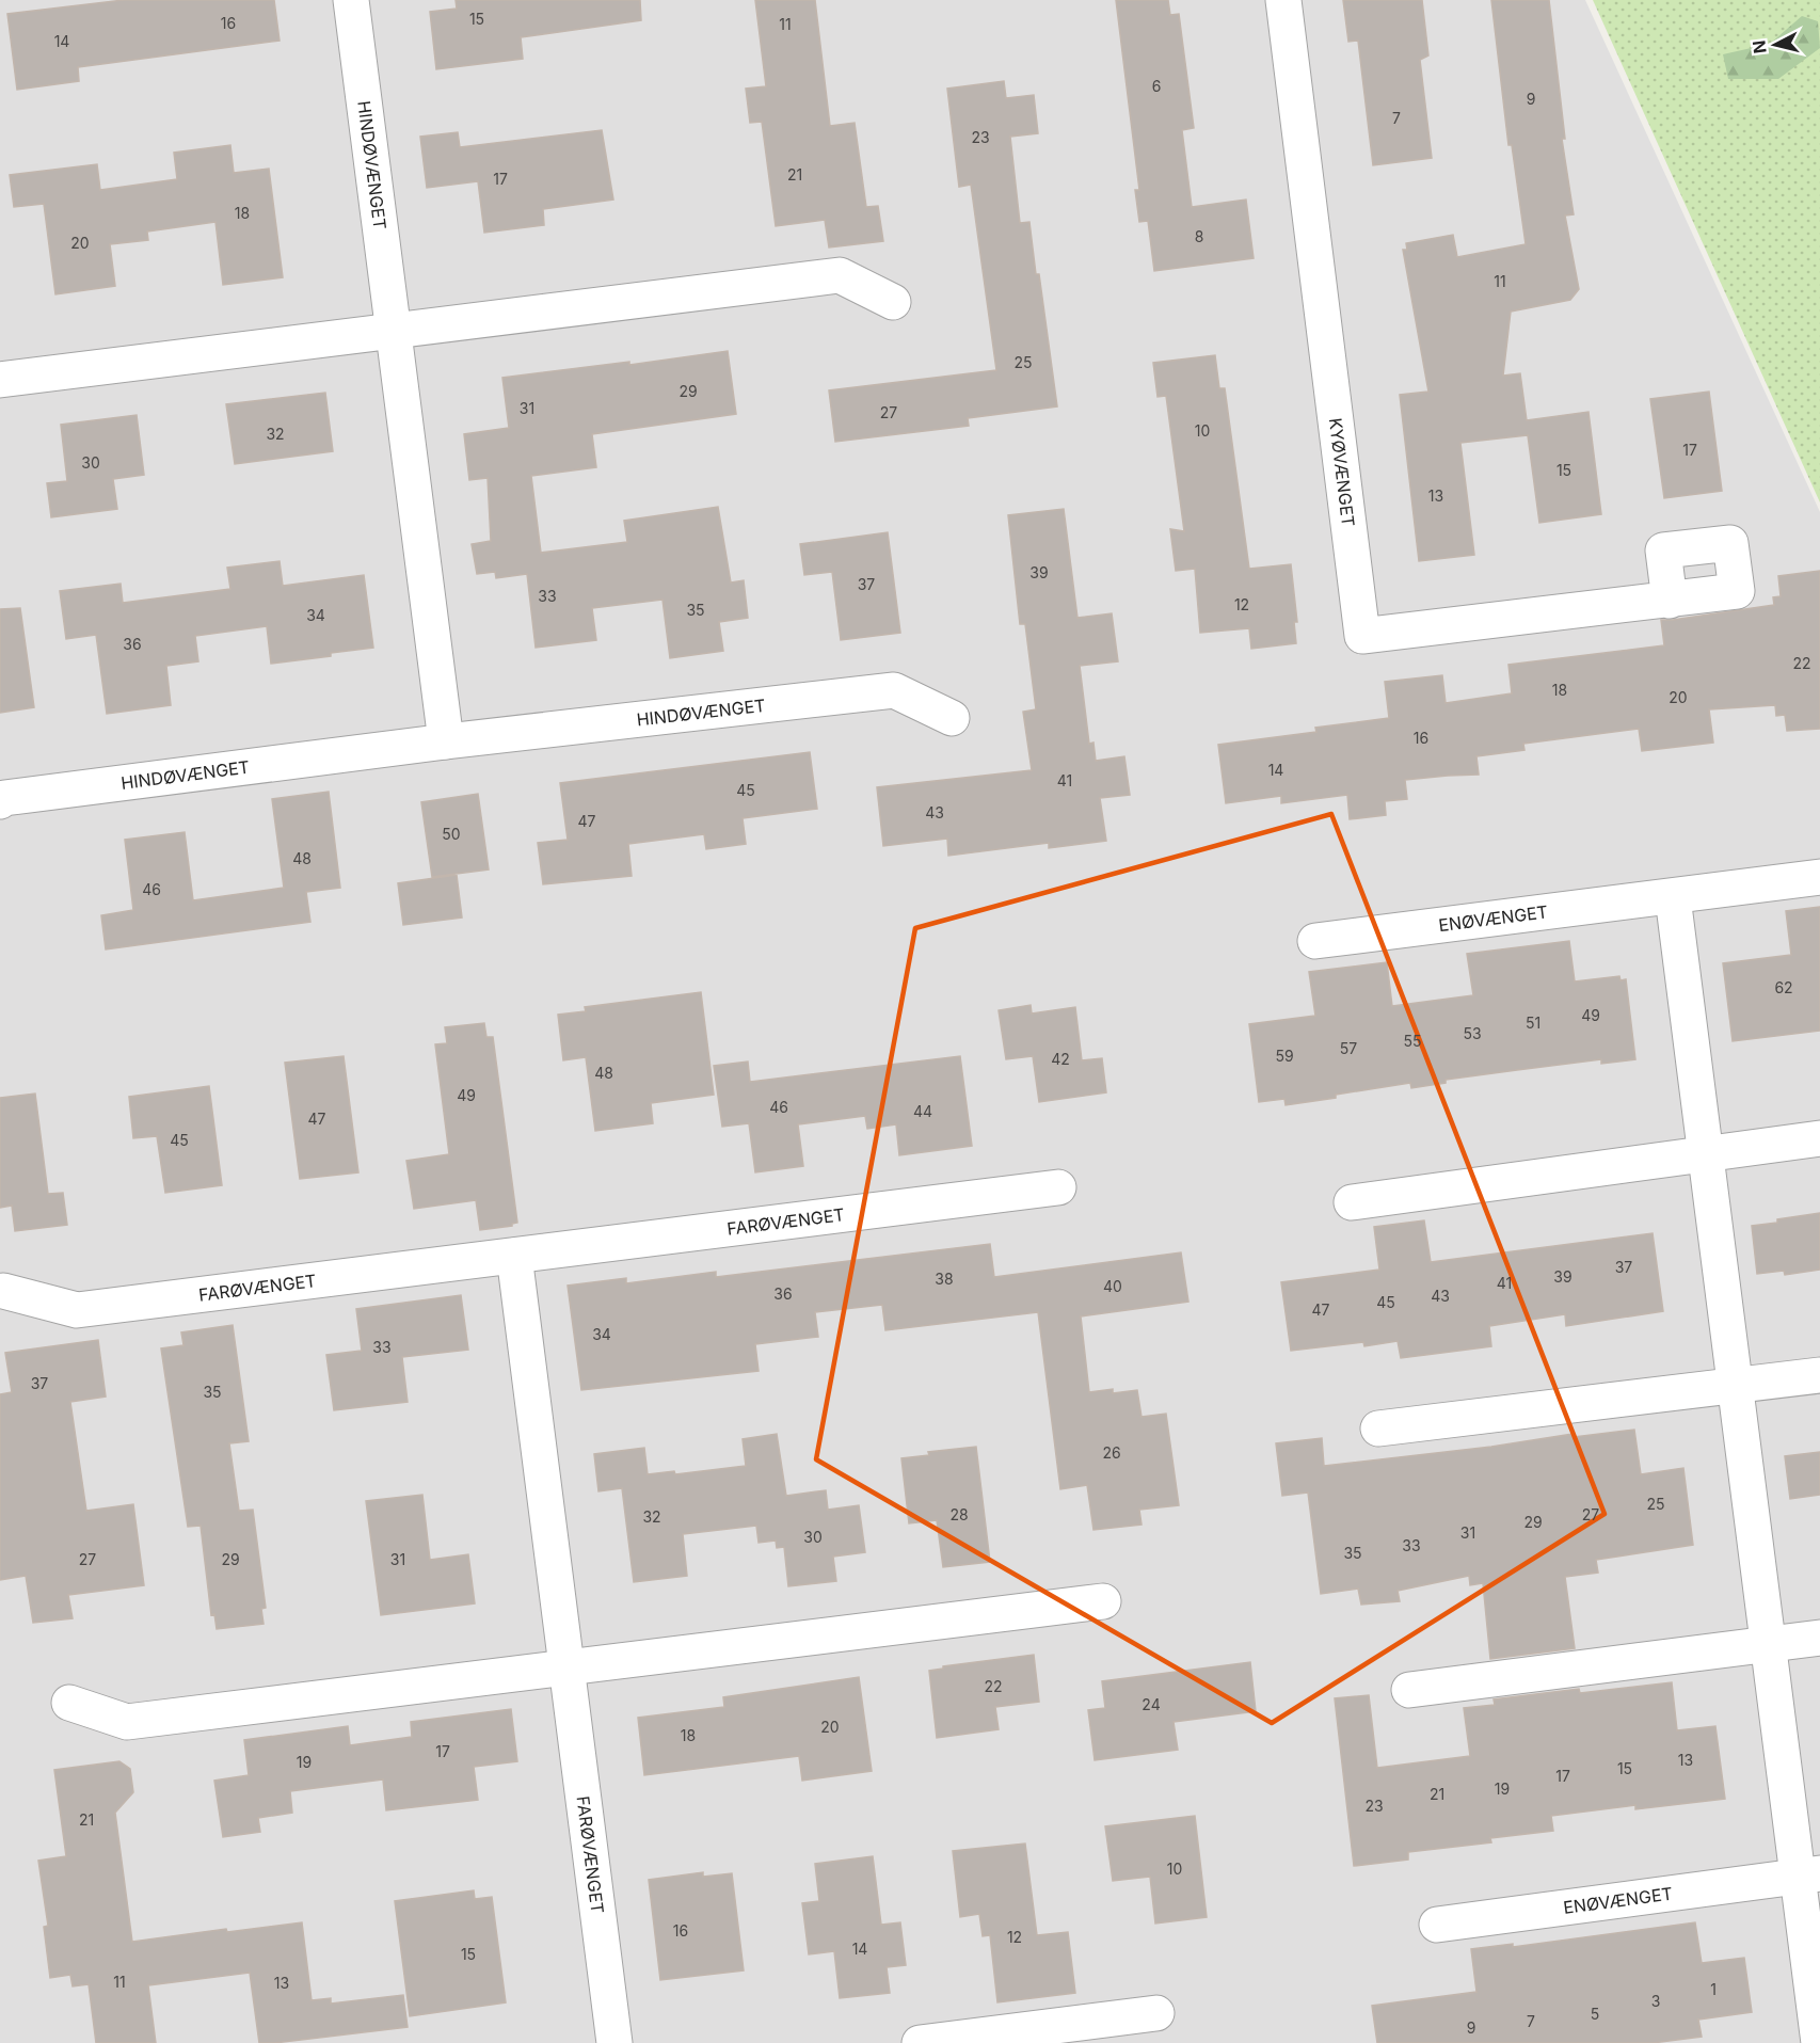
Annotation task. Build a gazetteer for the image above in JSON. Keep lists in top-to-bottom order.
{
  "streets": {
    "street": [
      "HINDØVÆNGET",
      "KYØVÆNGET",
      "ENØVÆNGET",
      "FARØVÆNGET"
    ]
  },
  "house_numbers": [
    "15",
    "16",
    "11",
    "14",
    "6",
    "9",
    "7",
    "23",
    "21",
    "17",
    "18",
    "8",
    "20",
    "11",
    "25",
    "29",
    "31",
    "27",
    "10",
    "32",
    "17",
    "30",
    "15",
    "13",
    "39",
    "37",
    "33",
    "12",
    "35",
    "34",
    "36",
    "22",
    "18",
    "20",
    "16",
    "14",
    "41",
    "45",
    "43",
    "47",
    "50",
    "48",
    "46",
    "62",
    "49",
    "51",
    "53",
    "55",
    "57",
    "59",
    "42",
    "48",
    "49",
    "46",
    "44",
    "47",
    "45",
    "37",
    "39",
    "38",
    "41",
    "40",
    "36",
    "43",
    "45",
    "47",
    "34",
    "33",
    "37",
    "35",
    "26",
    "25",
    "28",
    "27",
    "32",
    "29",
    "31",
    "30",
    "33",
    "35",
    "27",
    "29",
    "31",
    "22",
    "24",
    "20",
    "18",
    "17",
    "13",
    "19",
    "15",
    "17",
    "19",
    "21",
    "23",
    "21",
    "10",
    "16",
    "12",
    "14",
    "15",
    "11",
    "13",
    "1",
    "3",
    "5",
    "7",
    "9"
  ],
  "north": "left"
}
